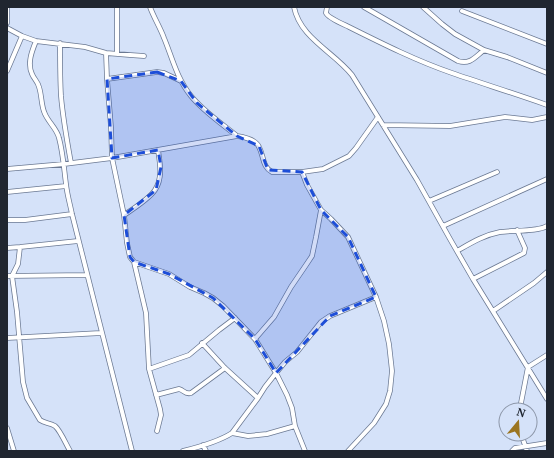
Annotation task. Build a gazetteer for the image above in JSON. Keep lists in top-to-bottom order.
{
  "north": "top"
}
